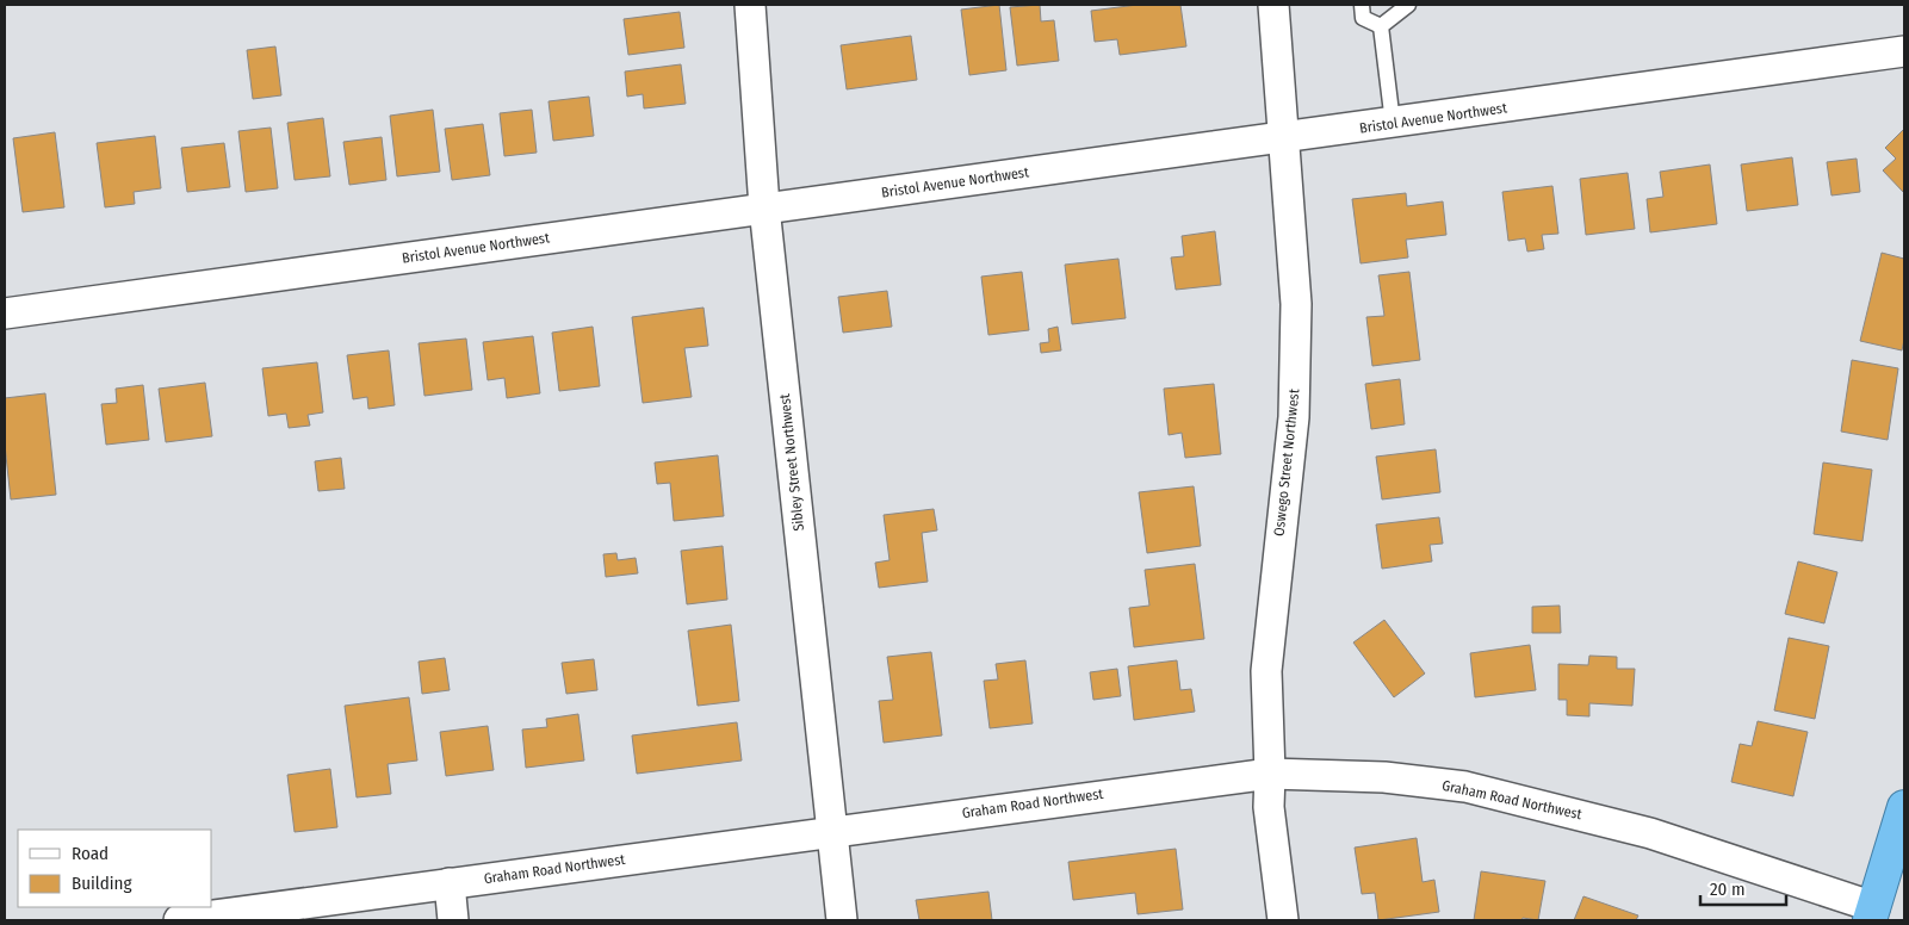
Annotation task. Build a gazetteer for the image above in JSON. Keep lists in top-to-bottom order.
{
  "streets": {
    "street": [
      "Bristol Avenue Northwest",
      "Sibley Street Northwest",
      "Oswego Street Northwest",
      "Graham Road Northwest"
    ]
  },
  "crossings": [
    ["Bristol Avenue Northwest", "Sibley Street Northwest"],
    ["Bristol Avenue Northwest", "Oswego Street Northwest"],
    ["Sibley Street Northwest", "Graham Road Northwest"],
    ["Oswego Street Northwest", "Graham Road Northwest"]
  ],
  "legend": ["Road", "Building"],
  "scale_bar": "20 m"
}
